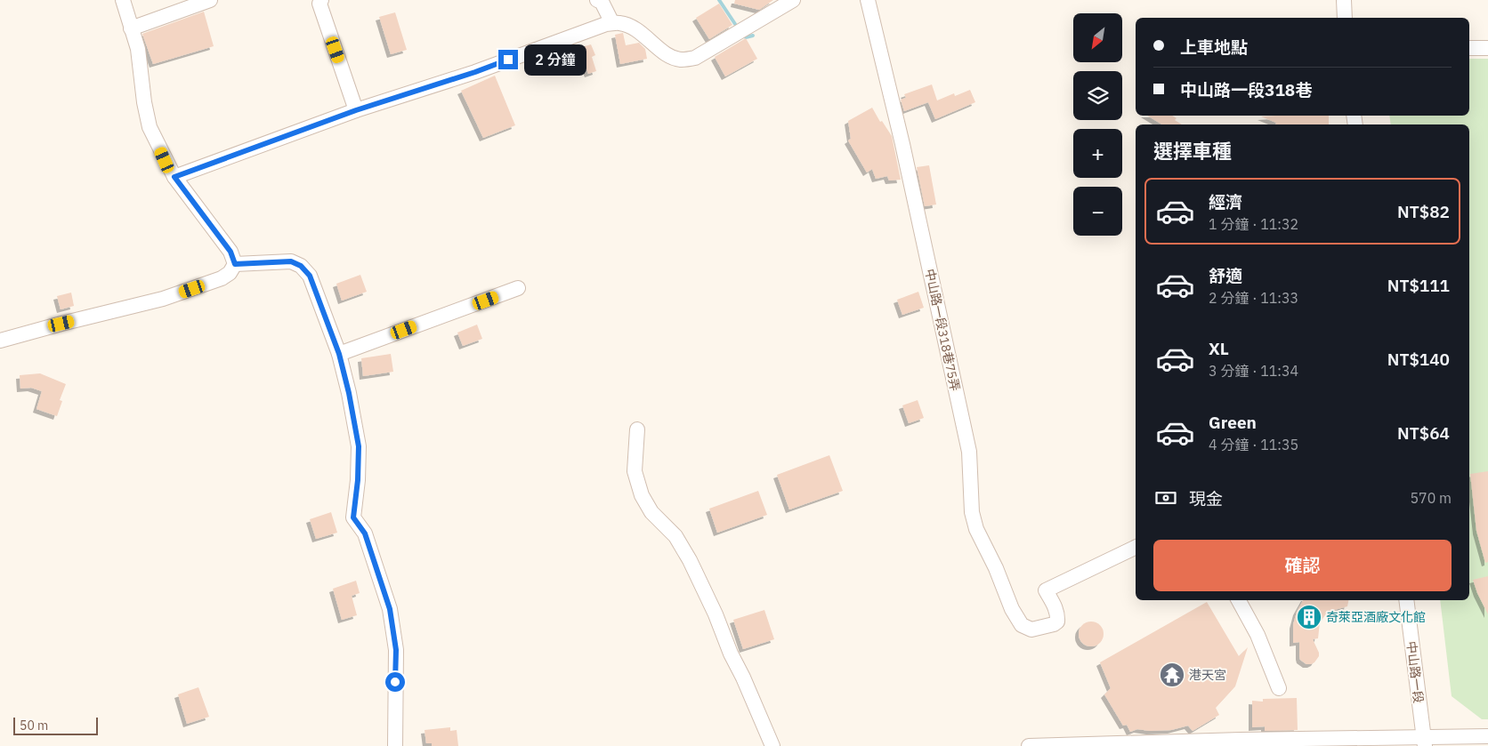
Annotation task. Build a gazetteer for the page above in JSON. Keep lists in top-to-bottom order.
{
  "streets": {
    "street": ["中山路一段318巷75弄", "中山路一段"]
  },
  "places": {
    "building": ["奇萊亞酒廠文化館"],
    "temple": ["港天宮"]
  },
  "scale_bar": "50 m",
  "north": "bottom left",
  "page": {
    "map_buttons": ["+", "−"],
    "banner": ["上車地點", "中山路一段318巷"],
    "bubble": "2 分鐘",
    "heading": "選擇車種",
    "list": [
      {
        "name": "經濟",
        "note": "1 分鐘 · 11:32",
        "value": "NT$82"
      },
      {
        "name": "舒適",
        "note": "2 分鐘 · 11:33",
        "value": "NT$111"
      },
      {
        "name": "XL",
        "note": "3 分鐘 · 11:34",
        "value": "NT$140"
      },
      {
        "name": "Green",
        "note": "4 分鐘 · 11:35",
        "value": "NT$64"
      }
    ],
    "pay": ["現金", "570 m"],
    "buttons": "確認",
    "scale": "50 m"
  }
}
